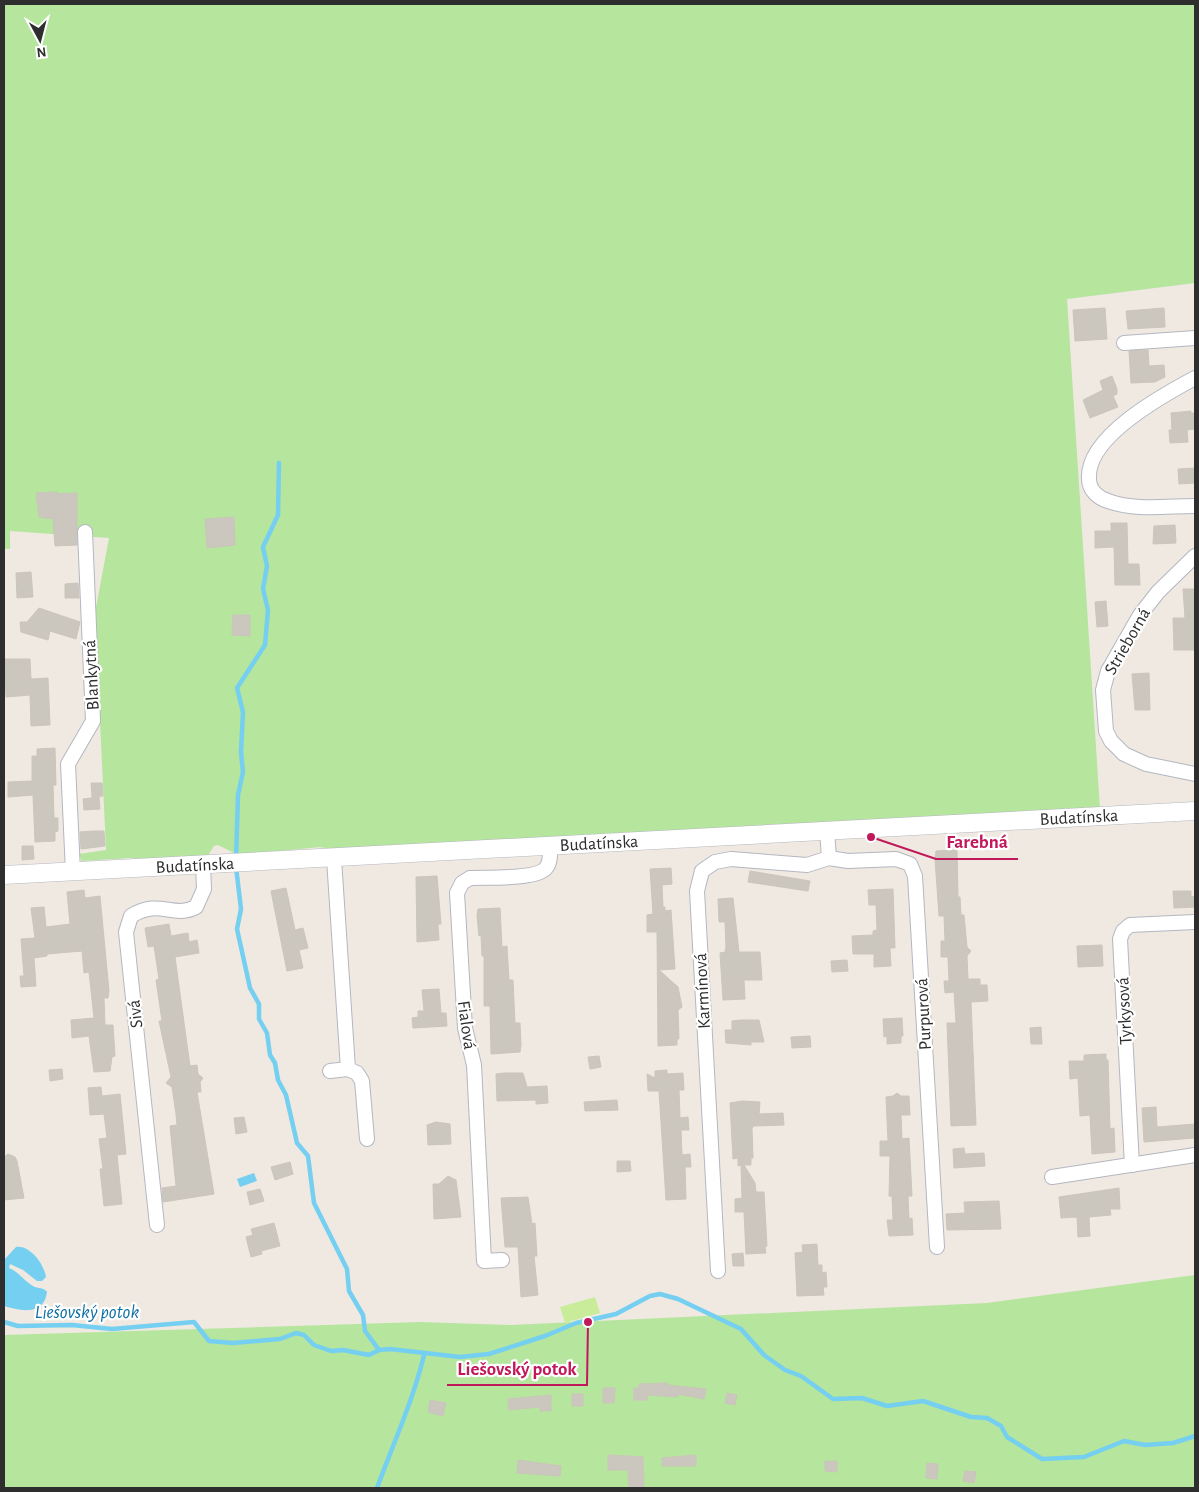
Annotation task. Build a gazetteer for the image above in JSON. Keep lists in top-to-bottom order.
{
  "streets": {
    "street": [
      "Strieborná",
      "Blankytná",
      "Budatínska",
      "Karmínová",
      "Tyrkysová",
      "Sivá",
      "Purpurová",
      "Fialová"
    ]
  },
  "crossings": [
    ["Blankytná", "Budatínska"],
    ["Budatínska", "Sivá"],
    ["Budatínska", "Fialová"],
    ["Karmínová", "Purpurová"]
  ],
  "water": ["Liešovský potok"],
  "places": ["Farebná", "Liešovský potok"],
  "north": "bottom"
}
